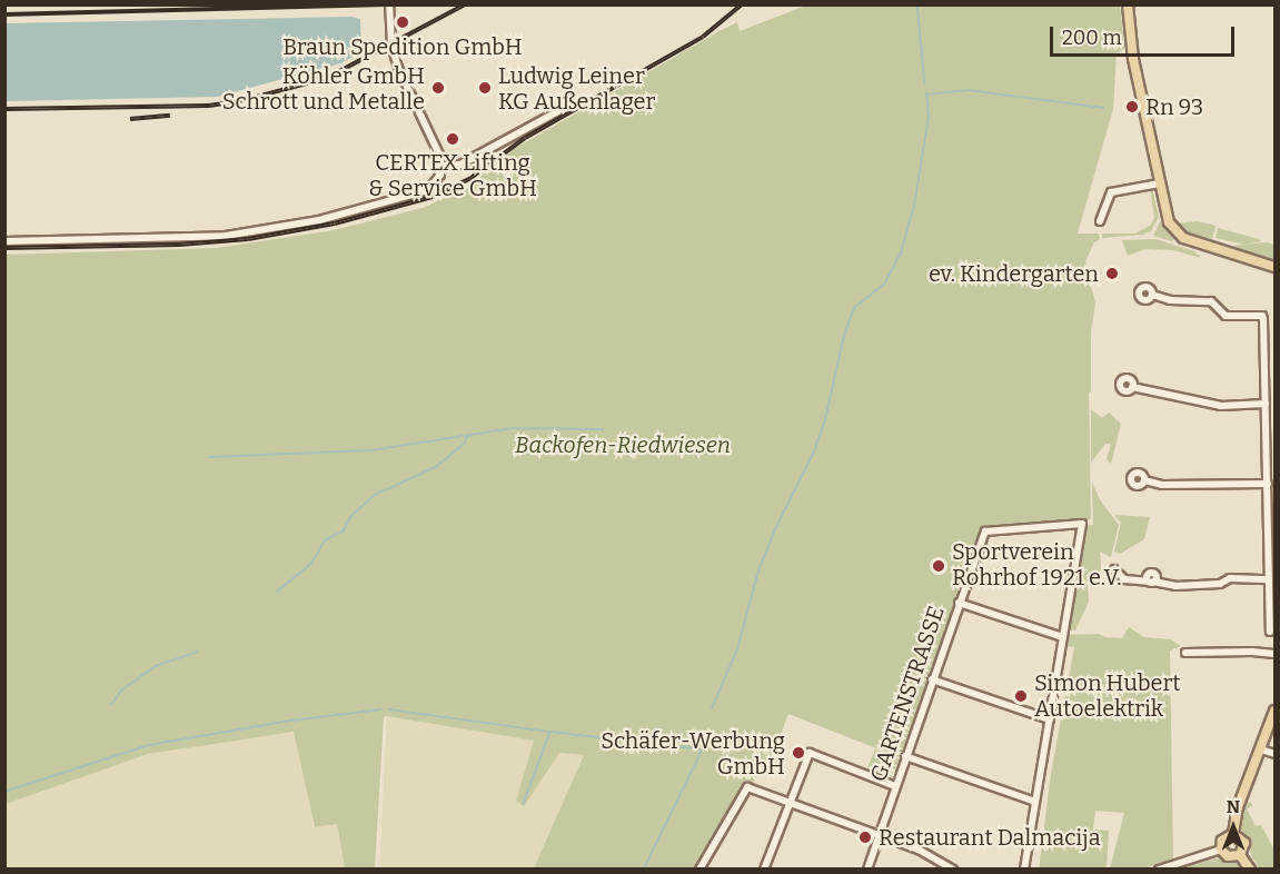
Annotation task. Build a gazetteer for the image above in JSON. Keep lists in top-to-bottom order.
{
  "streets": {
    "street": ["GARTENSTRASSE"]
  },
  "parks": ["Backofen-Riedwiesen"],
  "places": [
    "Braun Spedition GmbH",
    "Köhler GmbH Schrott und Metalle",
    "Ludwig Leiner KG Außenlager",
    "Rn 93",
    "CERTEX Lifting & Service GmbH",
    "ev. Kindergarten",
    "Sportverein Rohrhof 1921 e.V.",
    "Simon Hubert Autoelektrik",
    "Schäfer-Werbung GmbH",
    "Restaurant Dalmacija"
  ],
  "scale_bar": "200 m",
  "north": "top"
}
